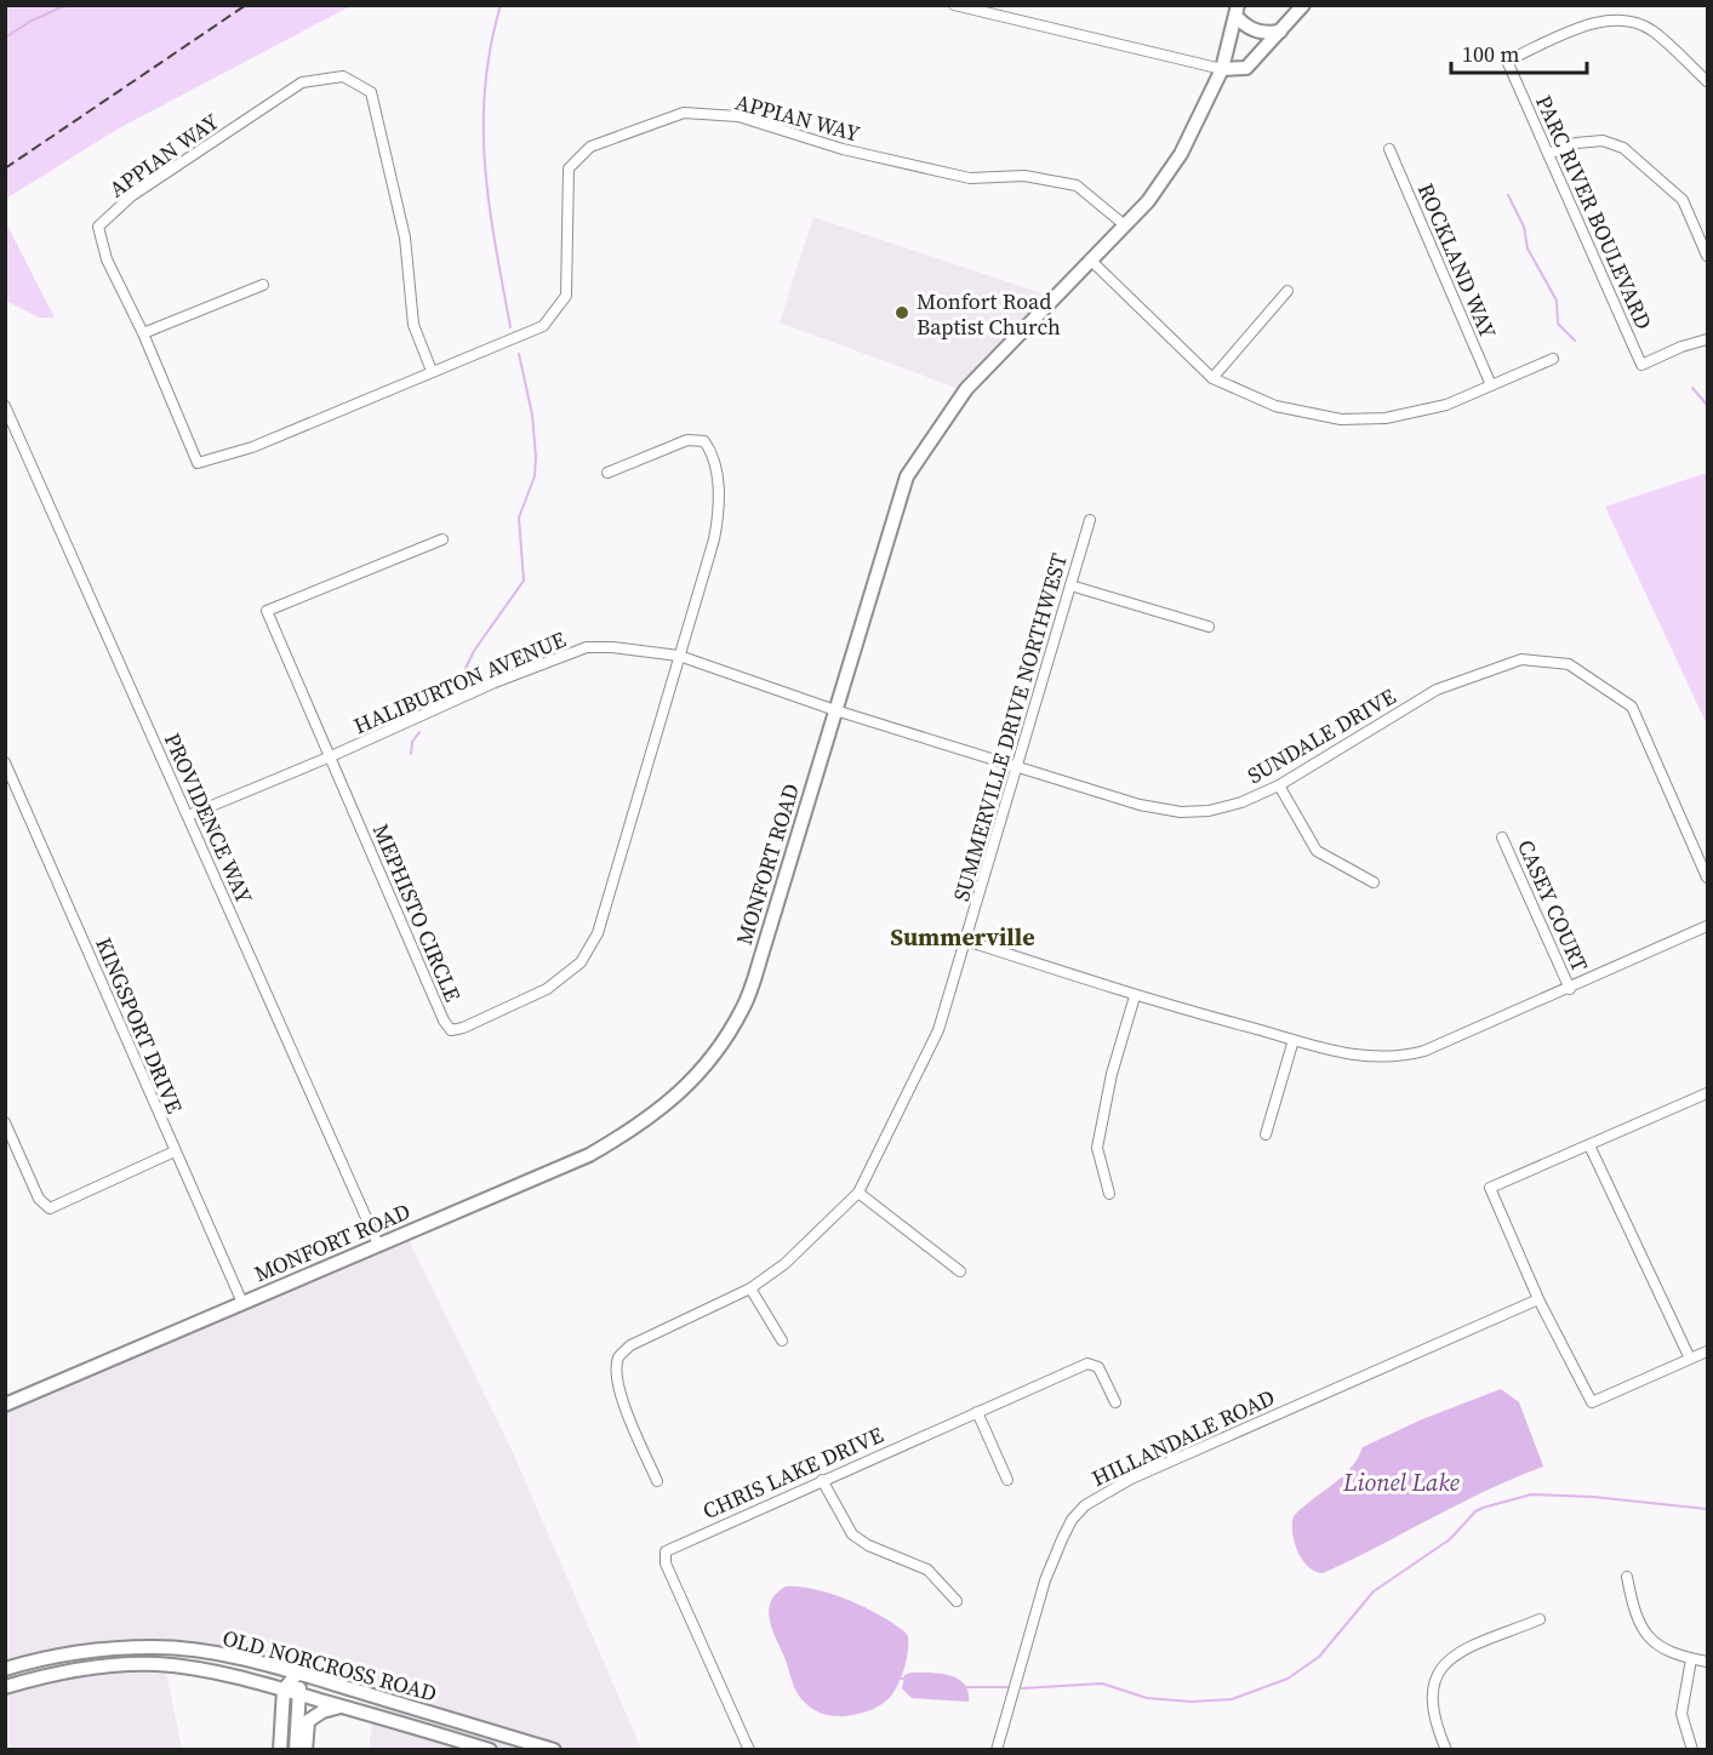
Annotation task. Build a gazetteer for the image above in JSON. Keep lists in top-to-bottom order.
{
  "streets": {
    "street": [
      "APPIAN WAY",
      "PARC RIVER BOULEVARD",
      "ROCKLAND WAY",
      "HALIBURTON AVENUE",
      "SUMMERVILLE DRIVE NORTHWEST",
      "SUNDALE DRIVE",
      "PROVIDENCE WAY",
      "MONFORT ROAD",
      "CASEY COURT",
      "MEPHISTO CIRCLE",
      "KINGSPORT DRIVE",
      "HILLANDALE ROAD",
      "CHRIS LAKE DRIVE",
      "OLD NORCROSS ROAD"
    ]
  },
  "crossings": [
    ["APPIAN WAY", "MONFORT ROAD"],
    ["HALIBURTON AVENUE", "SUNDALE DRIVE"],
    ["HALIBURTON AVENUE", "PROVIDENCE WAY"],
    ["HALIBURTON AVENUE", "MONFORT ROAD"],
    ["HALIBURTON AVENUE", "MEPHISTO CIRCLE"],
    ["SUMMERVILLE DRIVE NORTHWEST", "SUNDALE DRIVE"],
    ["SUNDALE DRIVE", "MONFORT ROAD"],
    ["PROVIDENCE WAY", "MONFORT ROAD"],
    ["MONFORT ROAD", "KINGSPORT DRIVE"]
  ],
  "districts": ["Summerville"],
  "water": ["Lionel Lake"],
  "places": ["Monfort Road Baptist Church"],
  "scale_bar": "100 m"
}
